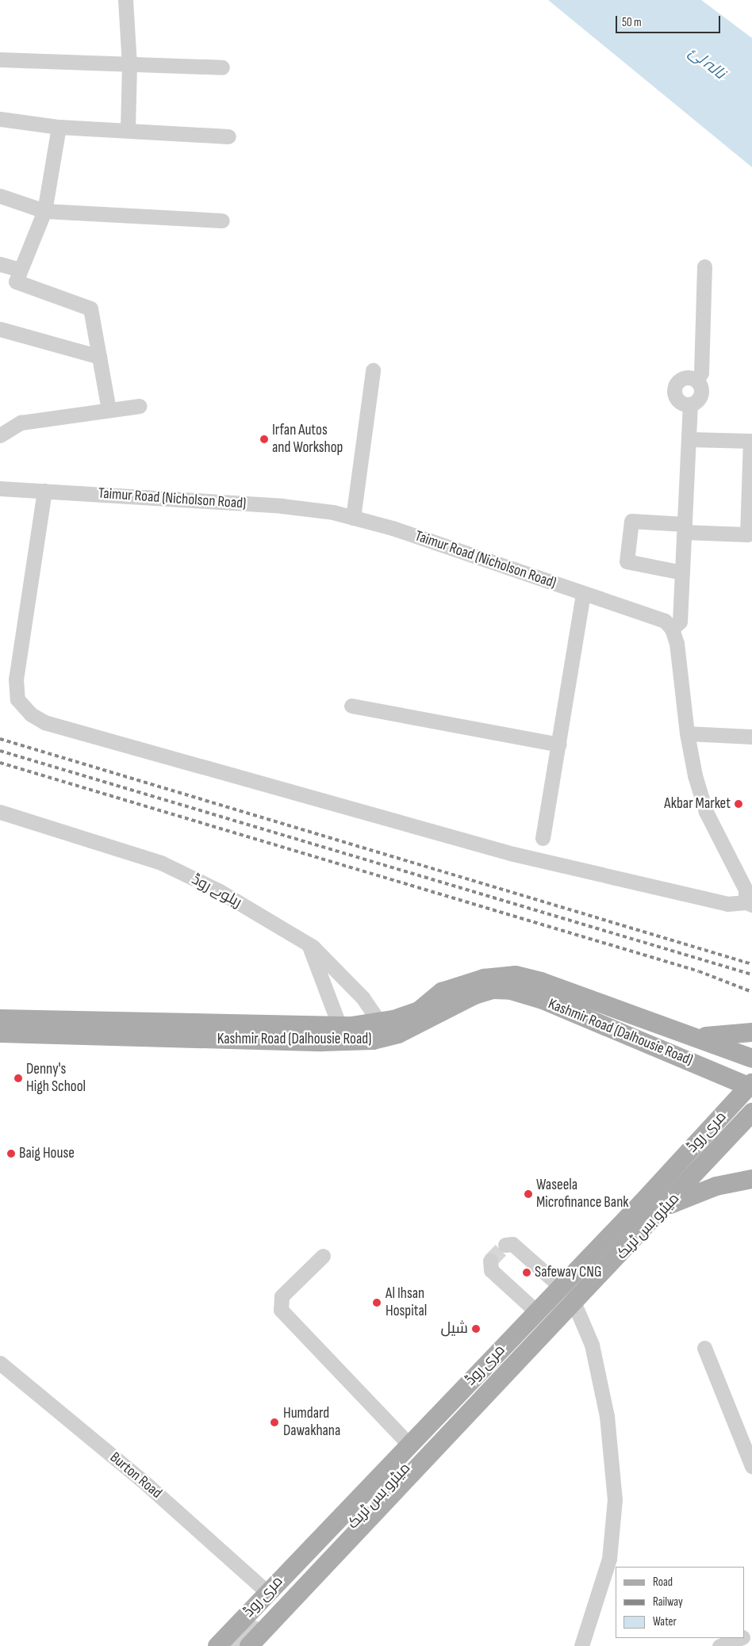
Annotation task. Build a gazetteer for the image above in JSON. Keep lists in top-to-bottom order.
{
  "streets": {
    "main road": ["Kashmir Road (Dalhousie Road)", "مری روڈ"],
    "street": [
      "Taimur Road (Nicholson Road)",
      "ریلوے روڈ",
      "میٹرو بس ٹریک",
      "Burton Road"
    ]
  },
  "crossings": [
    ["ریلوے روڈ", "Kashmir Road (Dalhousie Road)"],
    ["Kashmir Road (Dalhousie Road)", "مری روڈ"],
    ["Kashmir Road (Dalhousie Road)", "میٹرو بس ٹریک"],
    ["مری روڈ", "میٹرو بس ٹریک"],
    ["مری روڈ", "Burton Road"]
  ],
  "water": ["نالہ لئ"],
  "places": [
    "Irfan Autos and Workshop",
    "Akbar Market",
    "Denny's High School",
    "Baig House",
    "Waseela Microfinance Bank",
    "Safeway CNG",
    "Al Ihsan Hospital",
    "شیل",
    "Humdard Dawakhana"
  ],
  "legend": ["Road", "Railway", "Water"],
  "scale_bar": "50 m"
}
